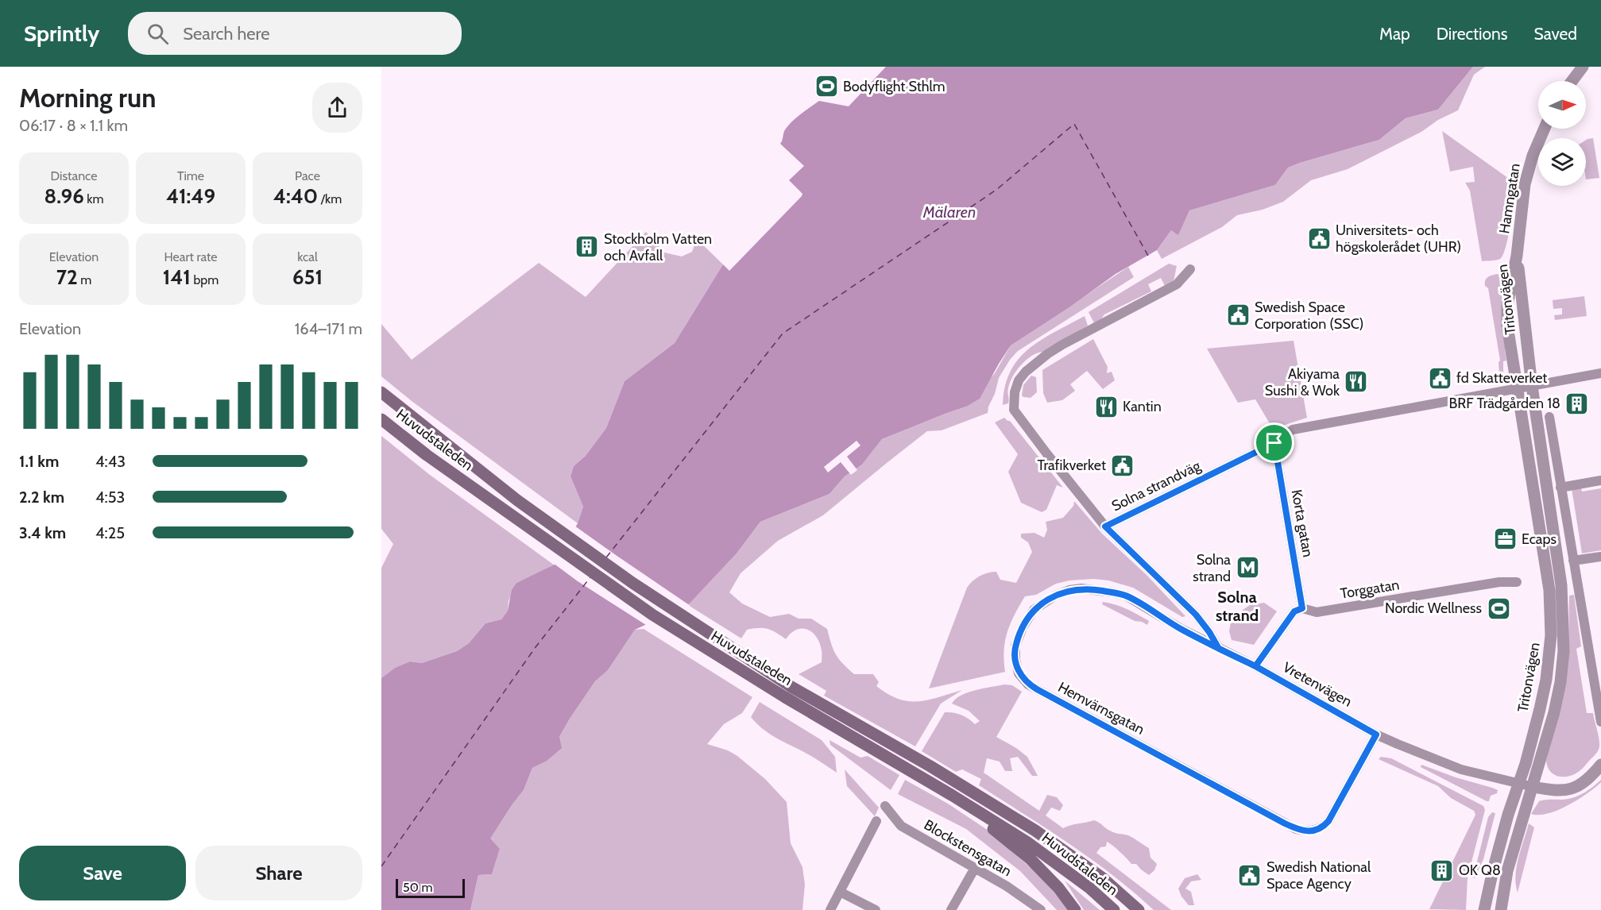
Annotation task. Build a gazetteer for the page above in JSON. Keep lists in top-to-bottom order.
{
  "streets": {
    "main road": ["Huvudstaleden"],
    "street": [
      "Hamngatan",
      "Tritonvägen",
      "Solna strandväg",
      "Korta gatan",
      "Torggatan",
      "Vretenvägen",
      "Hemvärnsgatan",
      "Blockstensgatan"
    ]
  },
  "crossings": [
    ["Hamngatan", "Tritonvägen"],
    ["Tritonvägen", "Solna strandväg"],
    ["Tritonvägen", "Vretenvägen"],
    ["Solna strandväg", "Korta gatan"],
    ["Korta gatan", "Torggatan"],
    ["Vretenvägen", "Hemvärnsgatan"]
  ],
  "districts": ["Solna strand"],
  "water": ["Mälaren"],
  "places": {
    "sports": ["Bodyflight Sthlm", "Nordic Wellness"],
    "public building": [
      "Universitets- och högskolerådet (UHR)",
      "Swedish Space Corporation (SSC)",
      "fd Skatteverket",
      "Trafikverket",
      "Swedish National Space Agency"
    ],
    "building": ["Stockholm Vatten och Avfall", "BRF Trädgården 18", "OK Q8"],
    "restaurant": ["Akiyama Sushi & Wok", "Kantin"],
    "office": ["Ecaps"],
    "metro station": ["Solna strand"]
  },
  "scale_bar": "50 m",
  "north": "right",
  "page": {
    "header": "Sprintly",
    "search": "Search here",
    "nav": ["Map", "Directions", "Saved"],
    "heading": ["Morning run", "06:17 · 8 × 1.1 km"],
    "stats": [
      ["Distance", "8.96 km"],
      ["Time", "41:49"],
      ["Pace", "4:40 /km"],
      ["Elevation", "72 m"],
      ["Heart rate", "141 bpm"],
      ["kcal", "651"]
    ],
    "chart": ["Elevation", "164–171 m"],
    "list": [
      {
        "name": "1.1 km",
        "note": "4:43"
      },
      {
        "name": "2.2 km",
        "note": "4:53"
      },
      {
        "name": "3.4 km",
        "note": "4:25"
      }
    ],
    "buttons": ["Save", "Share"],
    "scale": "50 m"
  }
}
